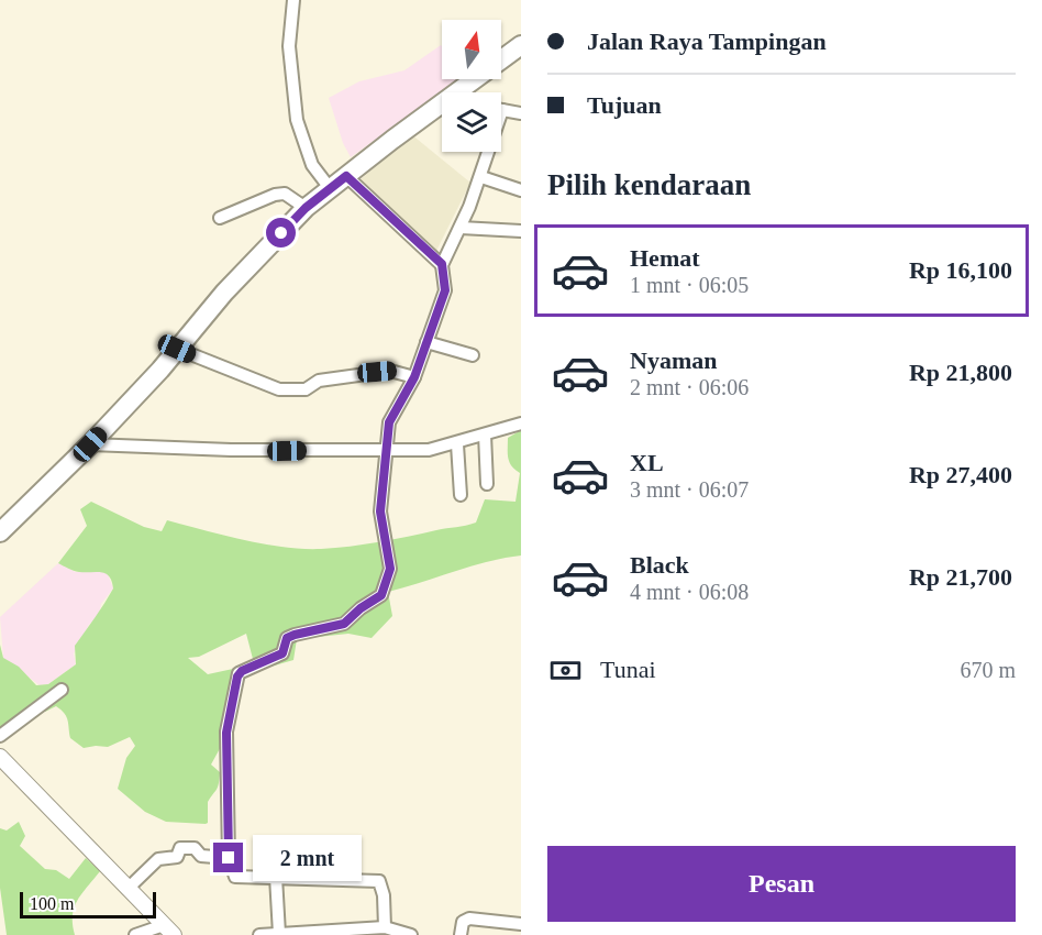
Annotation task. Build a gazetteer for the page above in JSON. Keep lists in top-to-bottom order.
{
  "scale_bar": "100 m",
  "north": "top",
  "page": {
    "banner": ["Jalan Raya Tampingan", "Tujuan"],
    "heading": "Pilih kendaraan",
    "list": [
      {
        "name": "Hemat",
        "note": "1 mnt · 06:05",
        "value": "Rp 16,100"
      },
      {
        "name": "Nyaman",
        "note": "2 mnt · 06:06",
        "value": "Rp 21,800"
      },
      {
        "name": "XL",
        "note": "3 mnt · 06:07",
        "value": "Rp 27,400"
      },
      {
        "name": "Black",
        "note": "4 mnt · 06:08",
        "value": "Rp 21,700"
      }
    ],
    "pay": ["Tunai", "670 m"],
    "buttons": "Pesan",
    "bubble": "2 mnt",
    "scale": "100 m"
  }
}
